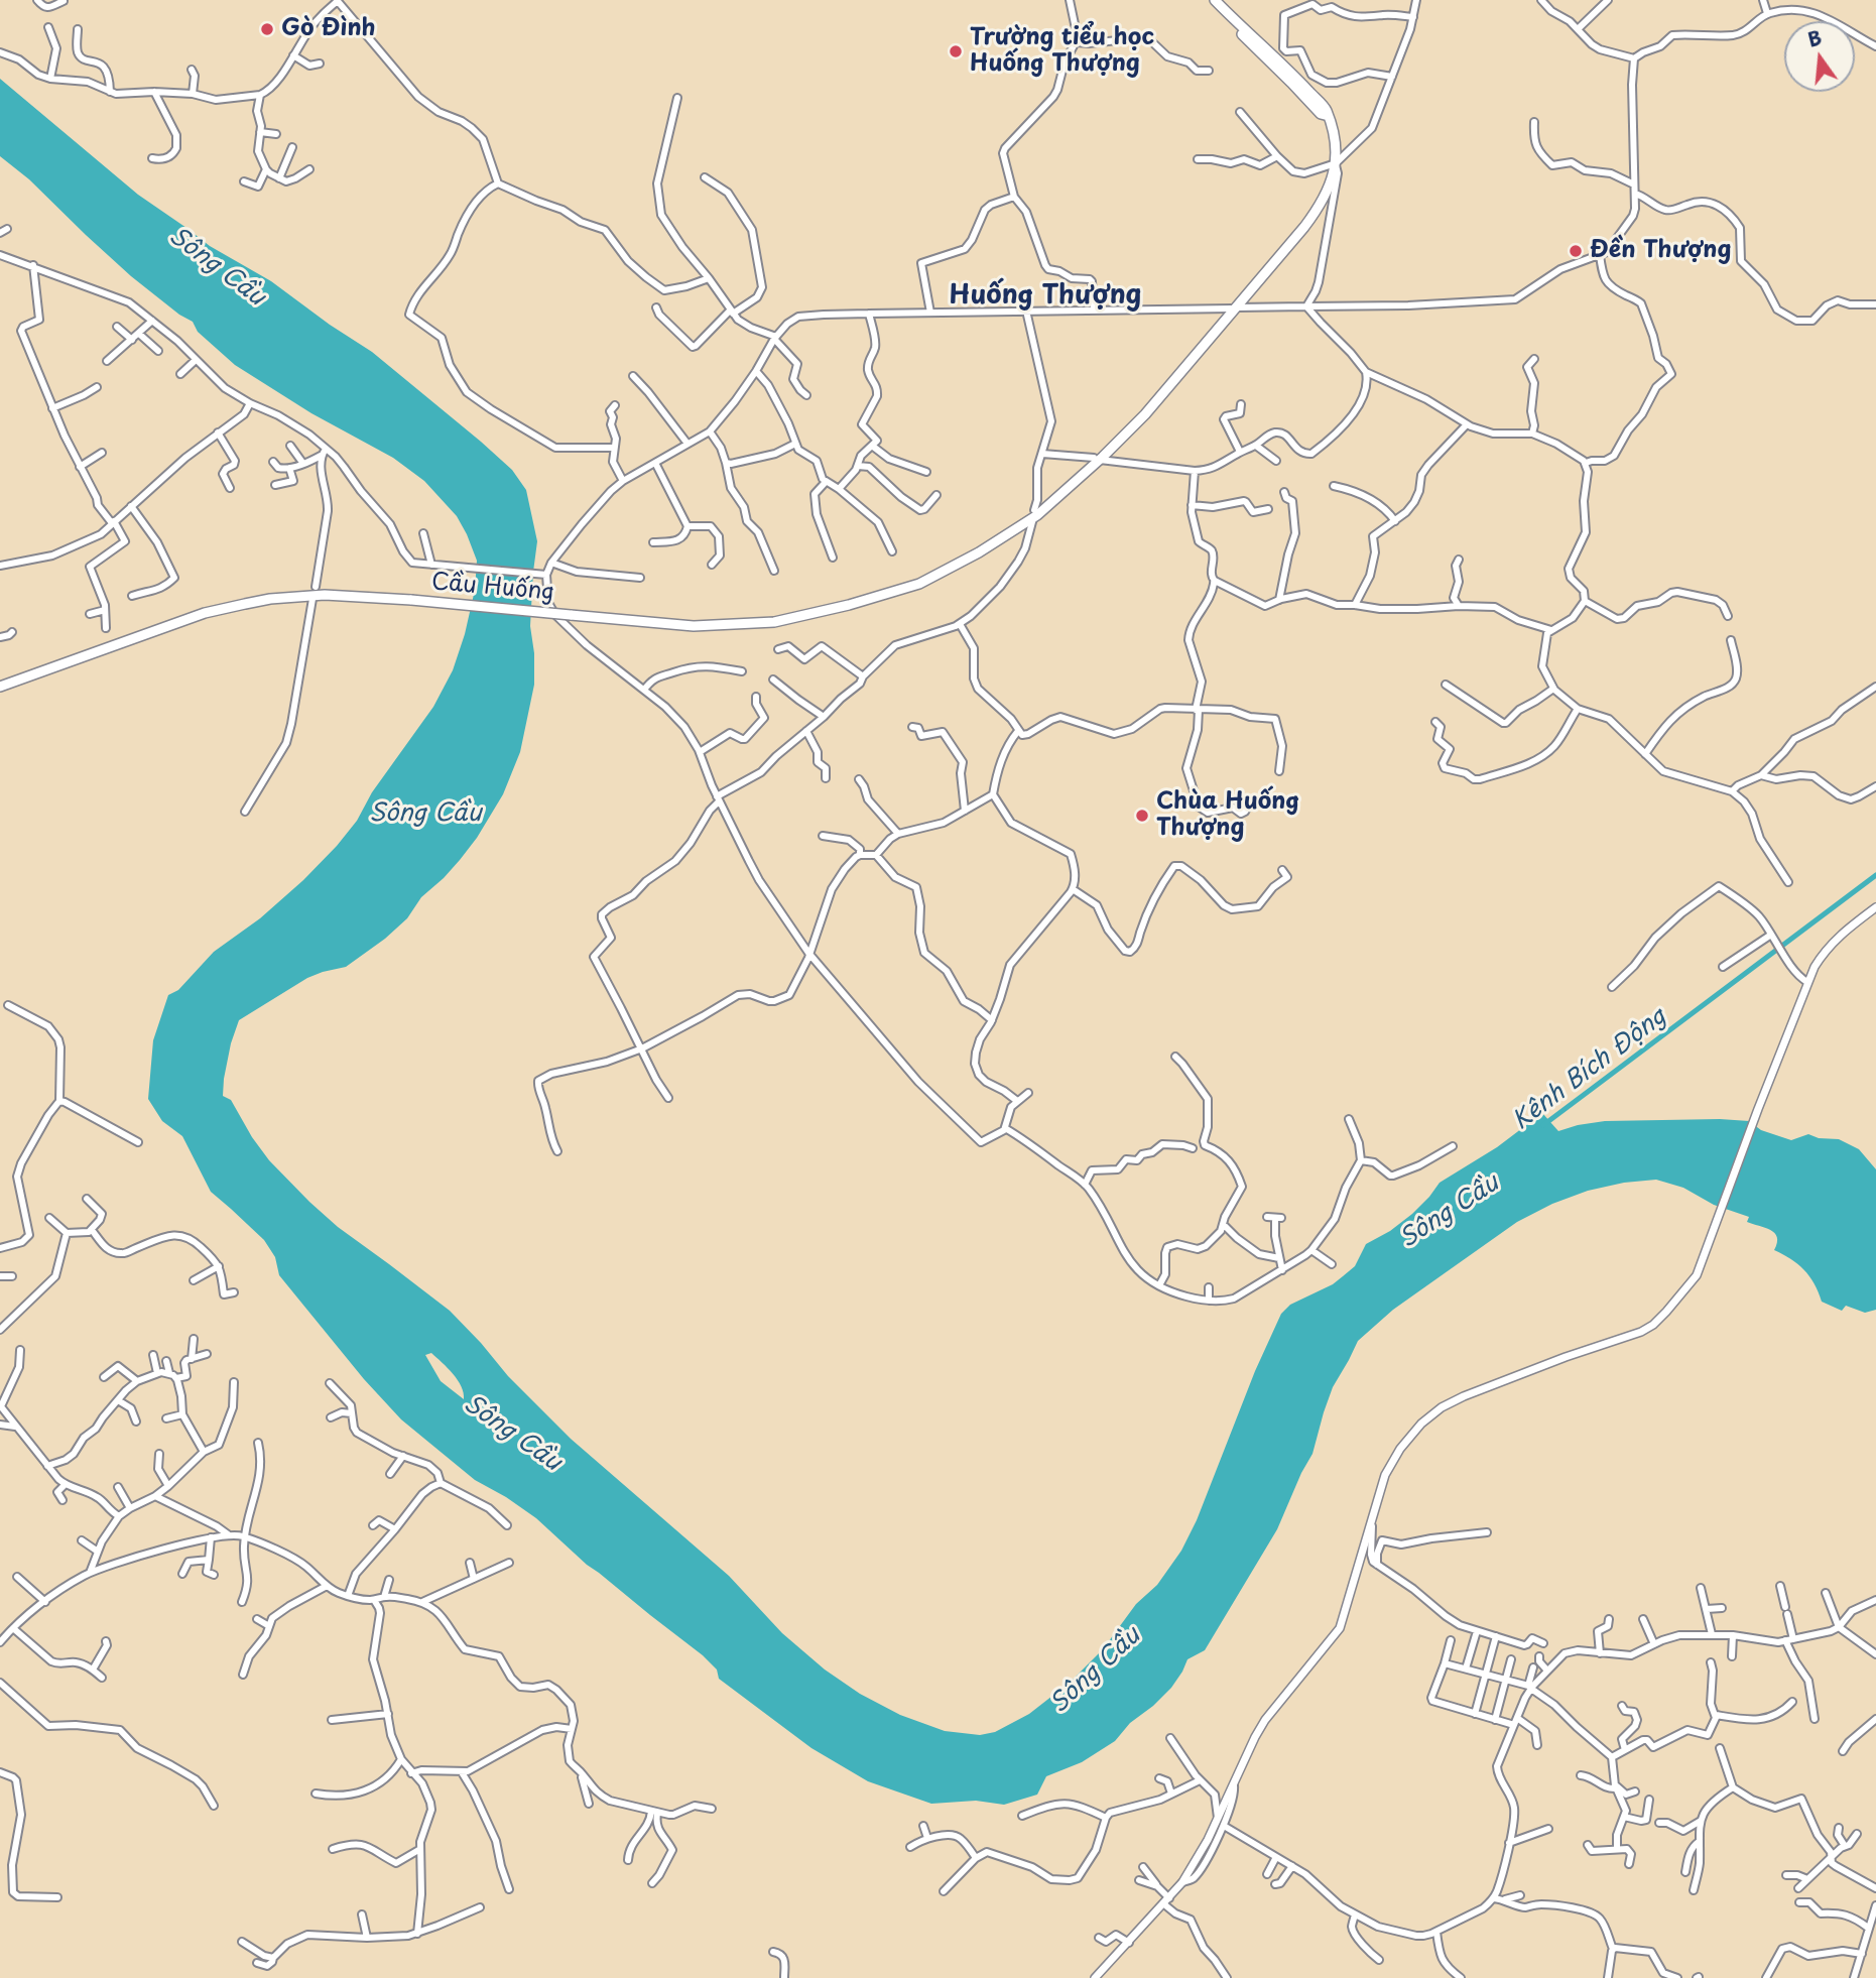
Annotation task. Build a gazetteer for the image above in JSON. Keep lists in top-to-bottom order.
{
  "streets": {
    "highway": ["Cầu Huống"]
  },
  "districts": ["Huống Thượng"],
  "water": ["Sông Cầu", "Kênh Bích Động"],
  "places": [
    "Gò Đình",
    "Trường tiểu học Huống Thượng",
    "Đền Thượng",
    "Chùa Huống Thượng"
  ],
  "north": "top"
}
